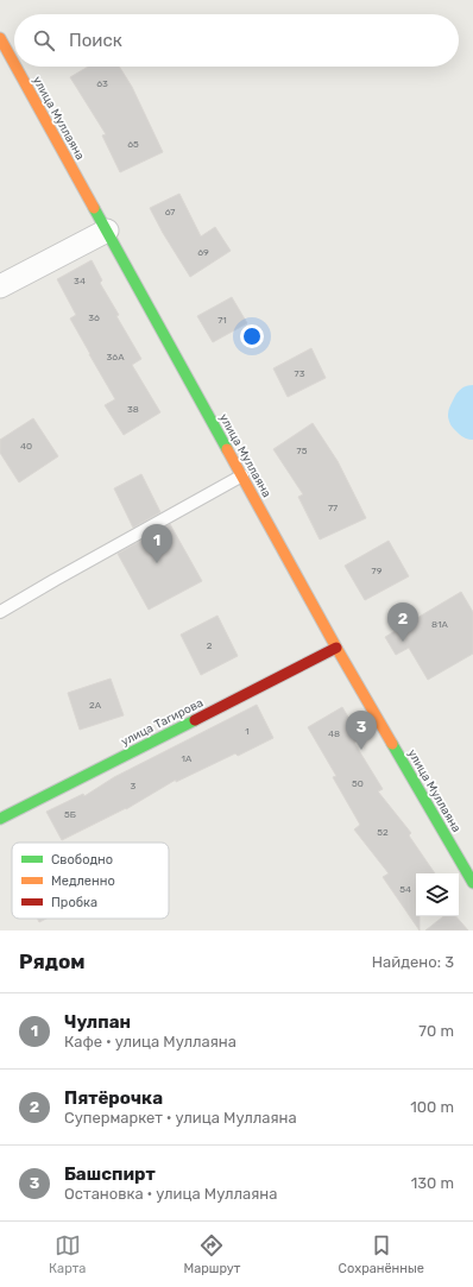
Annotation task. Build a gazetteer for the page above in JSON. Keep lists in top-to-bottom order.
{
  "streets": {
    "main road": ["улица Муллаяна", "улица Тагирова"]
  },
  "crossings": [
    ["улица Муллаяна", "улица Тагирова"]
  ],
  "house_numbers": [
    "63",
    "65",
    "67",
    "69",
    "34",
    "36",
    "71",
    "36А",
    "73",
    "38",
    "40",
    "75",
    "77",
    "79",
    "81А",
    "2",
    "2А",
    "1",
    "48",
    "1А",
    "50",
    "3",
    "5Б",
    "52",
    "54"
  ],
  "legend": ["Свободно", "Медленно", "Пробка"],
  "page": {
    "search": "Поиск",
    "pins": ["1", "2", "3"],
    "heading": ["Рядом", "Найдено: 3"],
    "list": [
      {
        "mark": "1",
        "name": "Чулпан",
        "note": "Кафе · улица Муллаяна",
        "value": "70 m"
      },
      {
        "mark": "2",
        "name": "Пятёрочка",
        "note": "Супермаркет · улица Муллаяна",
        "value": "100 m"
      },
      {
        "mark": "3",
        "name": "Башспирт",
        "note": "Остановка · улица Муллаяна",
        "value": "130 m"
      }
    ],
    "nav": ["Карта", "Маршрут", "Сохранённые"]
  }
}
